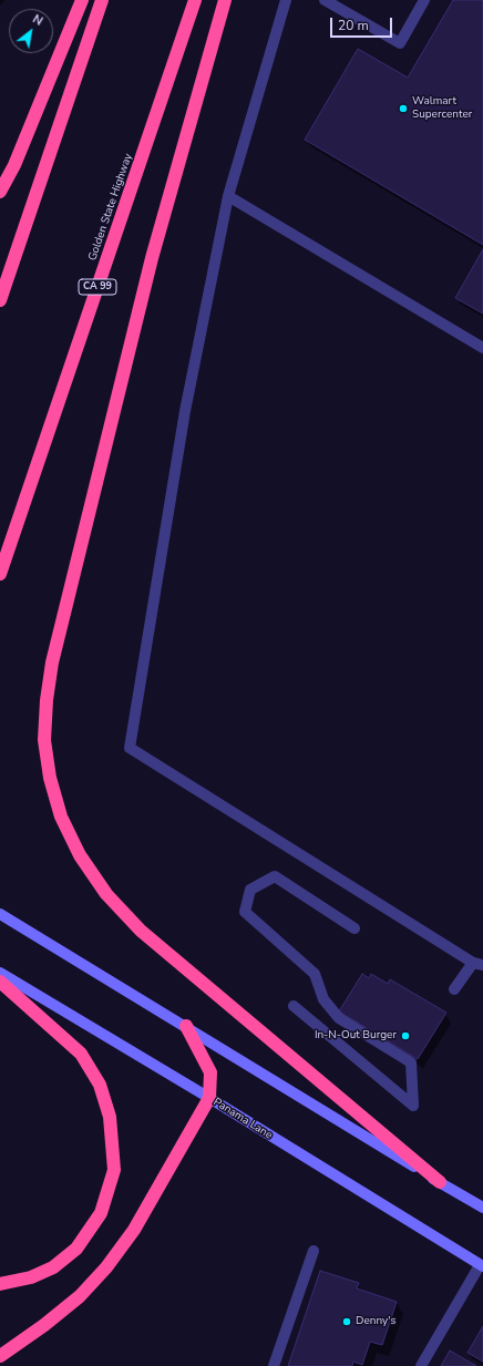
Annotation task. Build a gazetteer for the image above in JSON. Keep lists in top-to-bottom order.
{
  "streets": {
    "highway": ["Golden State Highway", "CA 99"],
    "main road": ["Panama Lane"]
  },
  "places": ["Walmart Supercenter", "In-N-Out Burger", "Denny's"],
  "scale_bar": "20 m",
  "north": "top right"
}
